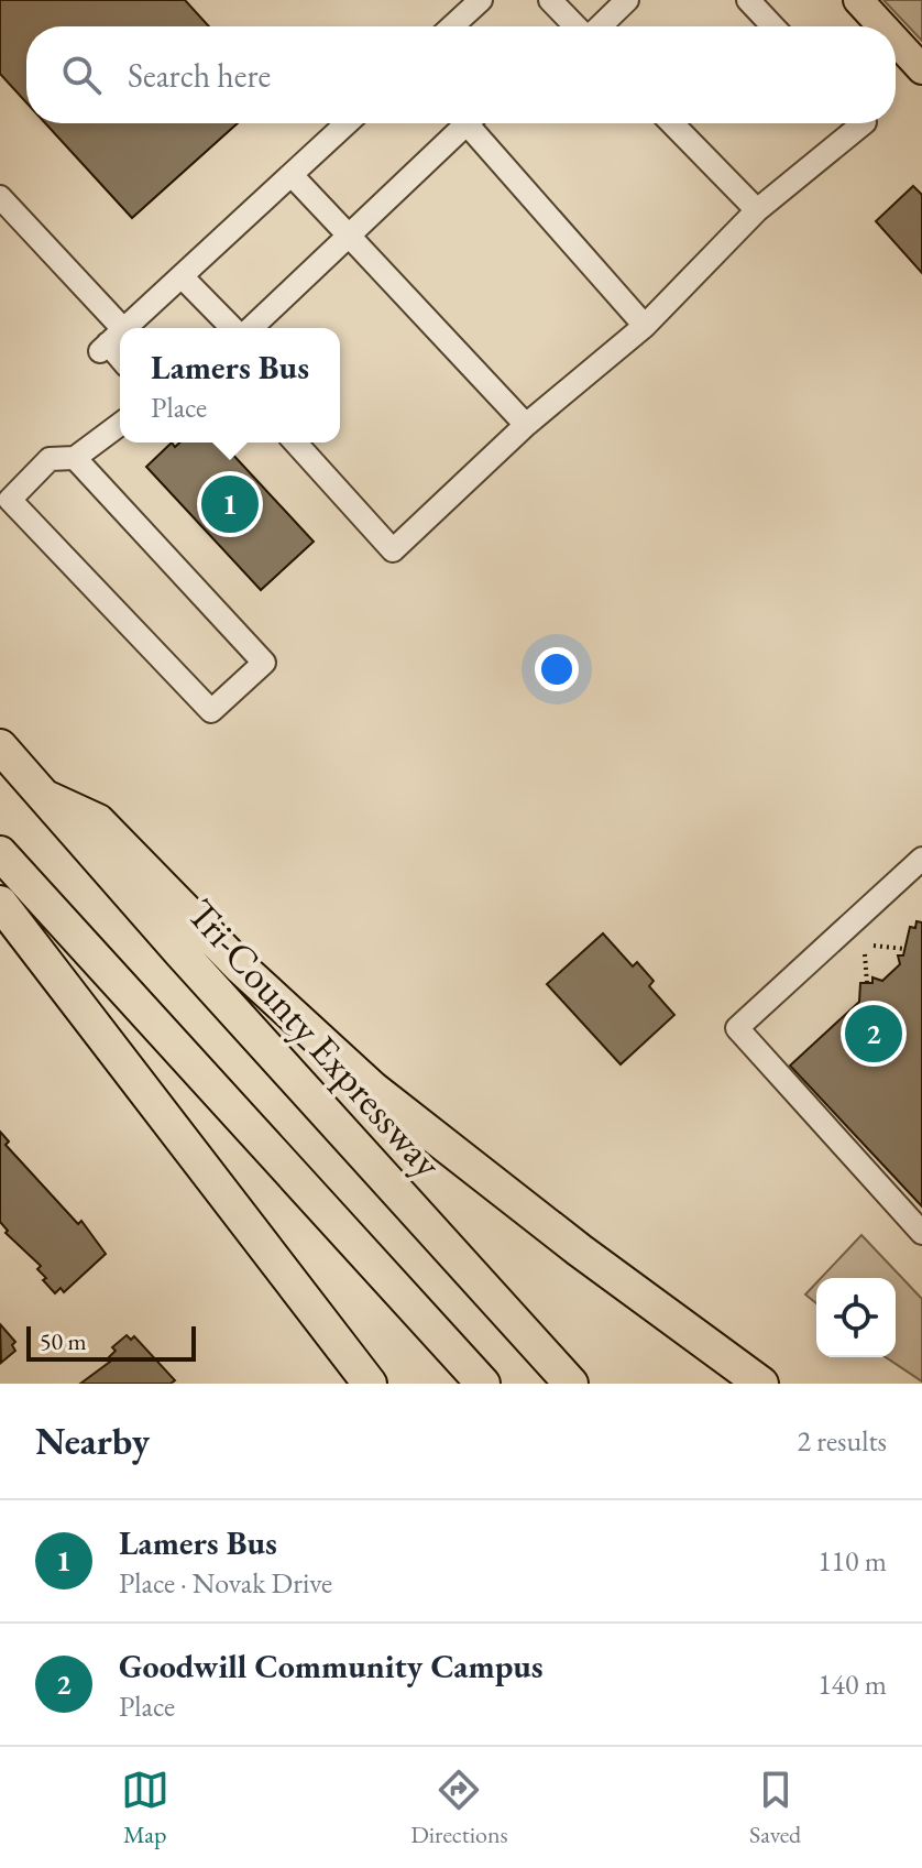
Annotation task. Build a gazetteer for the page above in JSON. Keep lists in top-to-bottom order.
{
  "streets": {
    "highway": ["Tri-County Expressway"]
  },
  "scale_bar": "50 m",
  "page": {
    "search": "Search here",
    "popup": ["Lamers Bus", "Place"],
    "pins": ["1", "2"],
    "scale": "50 m",
    "heading": ["Nearby", "2 results"],
    "list": [
      {
        "mark": "1",
        "name": "Lamers Bus",
        "note": "Place · Novak Drive",
        "value": "110 m"
      },
      {
        "mark": "2",
        "name": "Goodwill Community Campus",
        "note": "Place",
        "value": "140 m"
      }
    ],
    "nav": ["Map", "Directions", "Saved"]
  }
}
